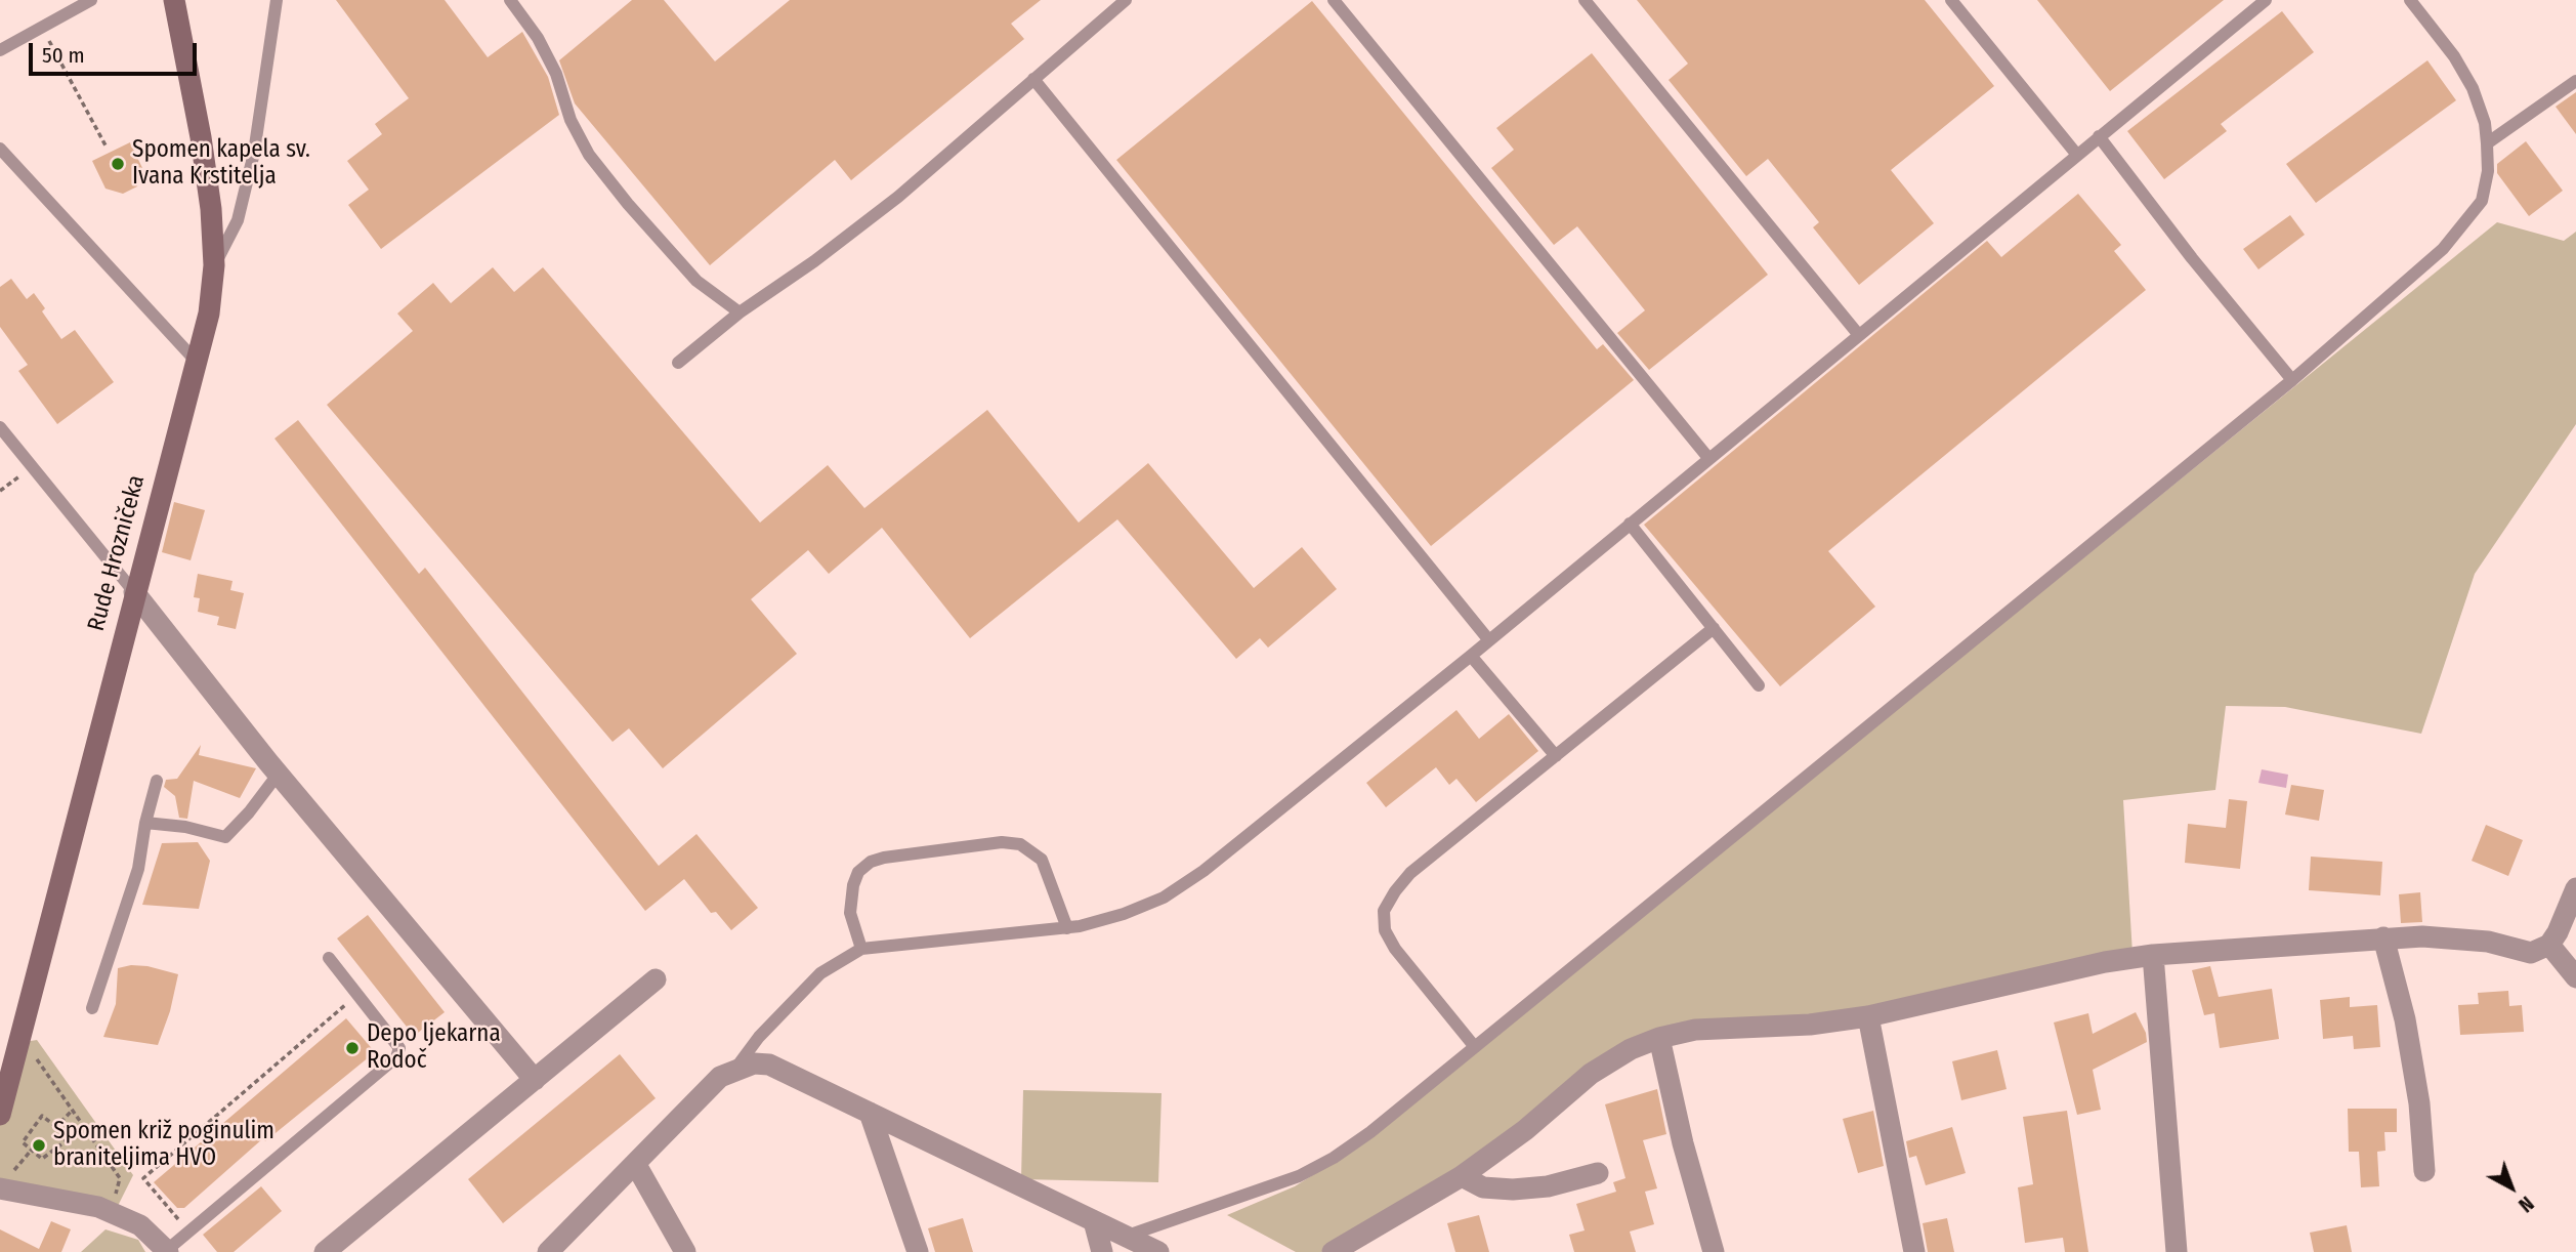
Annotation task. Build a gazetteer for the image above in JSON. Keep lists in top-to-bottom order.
{
  "streets": {
    "street": ["Rude Hrozničeka"]
  },
  "places": ["Spomen kapela sv. Ivana Krstitelja", "Depo ljekarna Rodoč", "Spomen križ poginulim braniteljima HVO"],
  "scale_bar": "50 m",
  "north": "bottom right"
}
